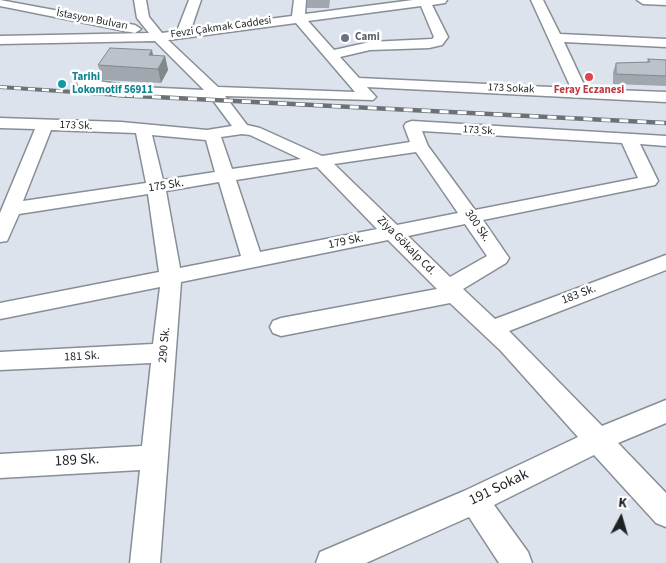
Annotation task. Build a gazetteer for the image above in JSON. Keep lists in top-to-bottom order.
{
  "streets": {
    "street": [
      "İstasyon Bulvarı",
      "Fevzi Çakmak Caddesi",
      "173 Sokak",
      "173 Sk.",
      "175 Sk.",
      "300 Sk.",
      "179 Sk.",
      "Ziya Gökalp Cd.",
      "183 Sk.",
      "290 Sk.",
      "181 Sk.",
      "189 Sk.",
      "191 Sokak"
    ]
  },
  "crossings": [
    ["İstasyon Bulvarı", "Fevzi Çakmak Caddesi"],
    ["173 Sk.", "300 Sk."],
    ["173 Sk.", "179 Sk."],
    ["173 Sk.", "Ziya Gökalp Cd."],
    ["173 Sk.", "290 Sk."],
    ["175 Sk.", "Ziya Gökalp Cd."],
    ["175 Sk.", "290 Sk."],
    ["300 Sk.", "179 Sk."],
    ["300 Sk.", "Ziya Gökalp Cd."],
    ["179 Sk.", "Ziya Gökalp Cd."],
    ["179 Sk.", "290 Sk."],
    ["Ziya Gökalp Cd.", "183 Sk."],
    ["Ziya Gökalp Cd.", "191 Sokak"],
    ["290 Sk.", "181 Sk."],
    ["290 Sk.", "189 Sk."]
  ],
  "places": ["Cami", "Feray Eczanesi", "Tarihi Lokomotif 56911"],
  "north": "top"
}
